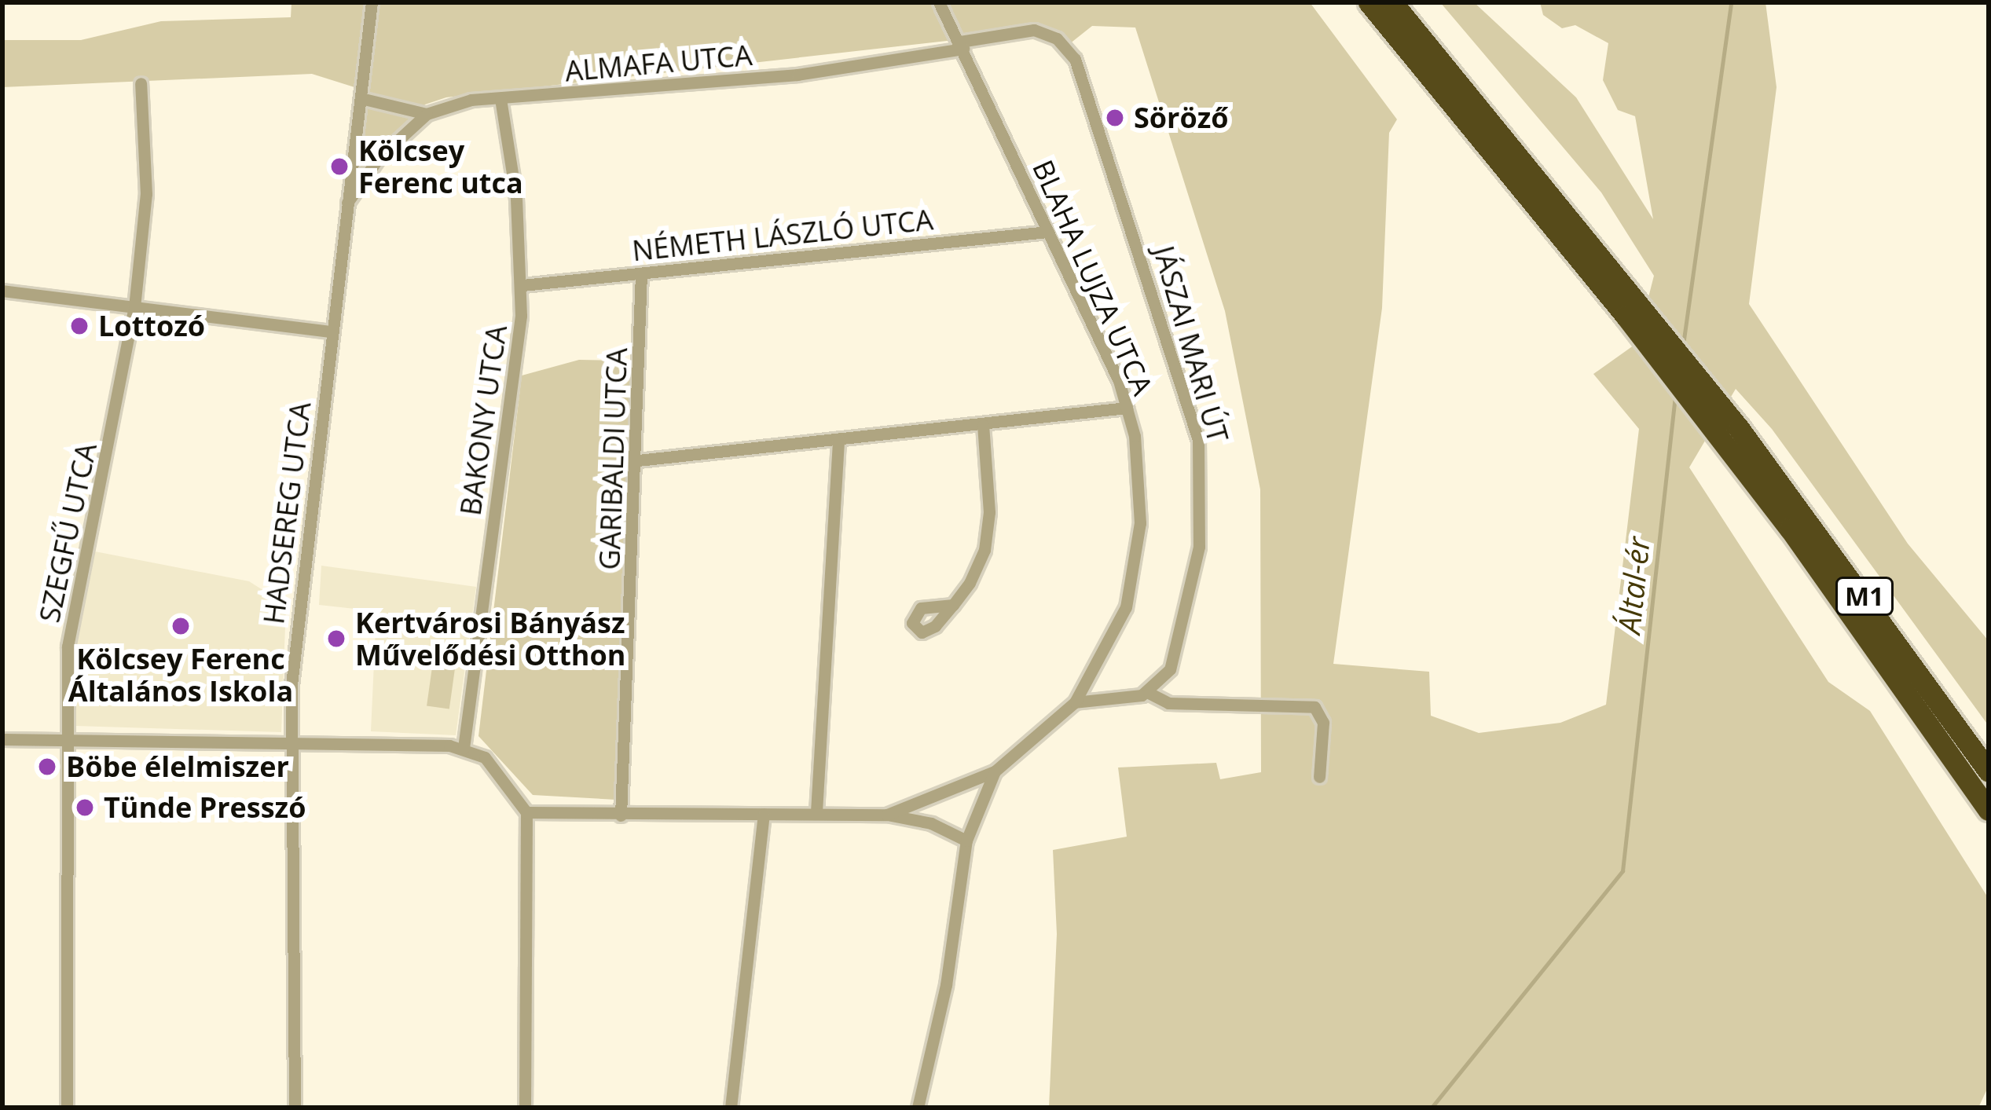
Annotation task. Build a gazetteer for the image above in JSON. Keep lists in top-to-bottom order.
{
  "streets": {
    "highway": ["M1"],
    "street": [
      "ALMAFA UTCA",
      "NÉMETH LÁSZLÓ UTCA",
      "BLAHA LUJZA UTCA",
      "JÁSZAI MARI ÚT",
      "BAKONY UTCA",
      "GARIBALDI UTCA",
      "HADSEREG UTCA",
      "SZEGFŰ UTCA"
    ]
  },
  "crossings": [
    ["ALMAFA UTCA", "BLAHA LUJZA UTCA"],
    ["ALMAFA UTCA", "JÁSZAI MARI ÚT"],
    ["ALMAFA UTCA", "BAKONY UTCA"],
    ["ALMAFA UTCA", "HADSEREG UTCA"],
    ["NÉMETH LÁSZLÓ UTCA", "BLAHA LUJZA UTCA"],
    ["NÉMETH LÁSZLÓ UTCA", "BAKONY UTCA"],
    ["NÉMETH LÁSZLÓ UTCA", "GARIBALDI UTCA"],
    ["BLAHA LUJZA UTCA", "JÁSZAI MARI ÚT"],
    ["BLAHA LUJZA UTCA", "GARIBALDI UTCA"]
  ],
  "water": ["Által-ér"],
  "places": [
    "Söröző",
    "Kölcsey Ferenc utca",
    "Lottozó",
    "Kölcsey Ferenc Általános Iskola",
    "Kertvárosi Bányász Művelődési Otthon",
    "Böbe élelmiszer",
    "Tünde Presszó"
  ]
}
